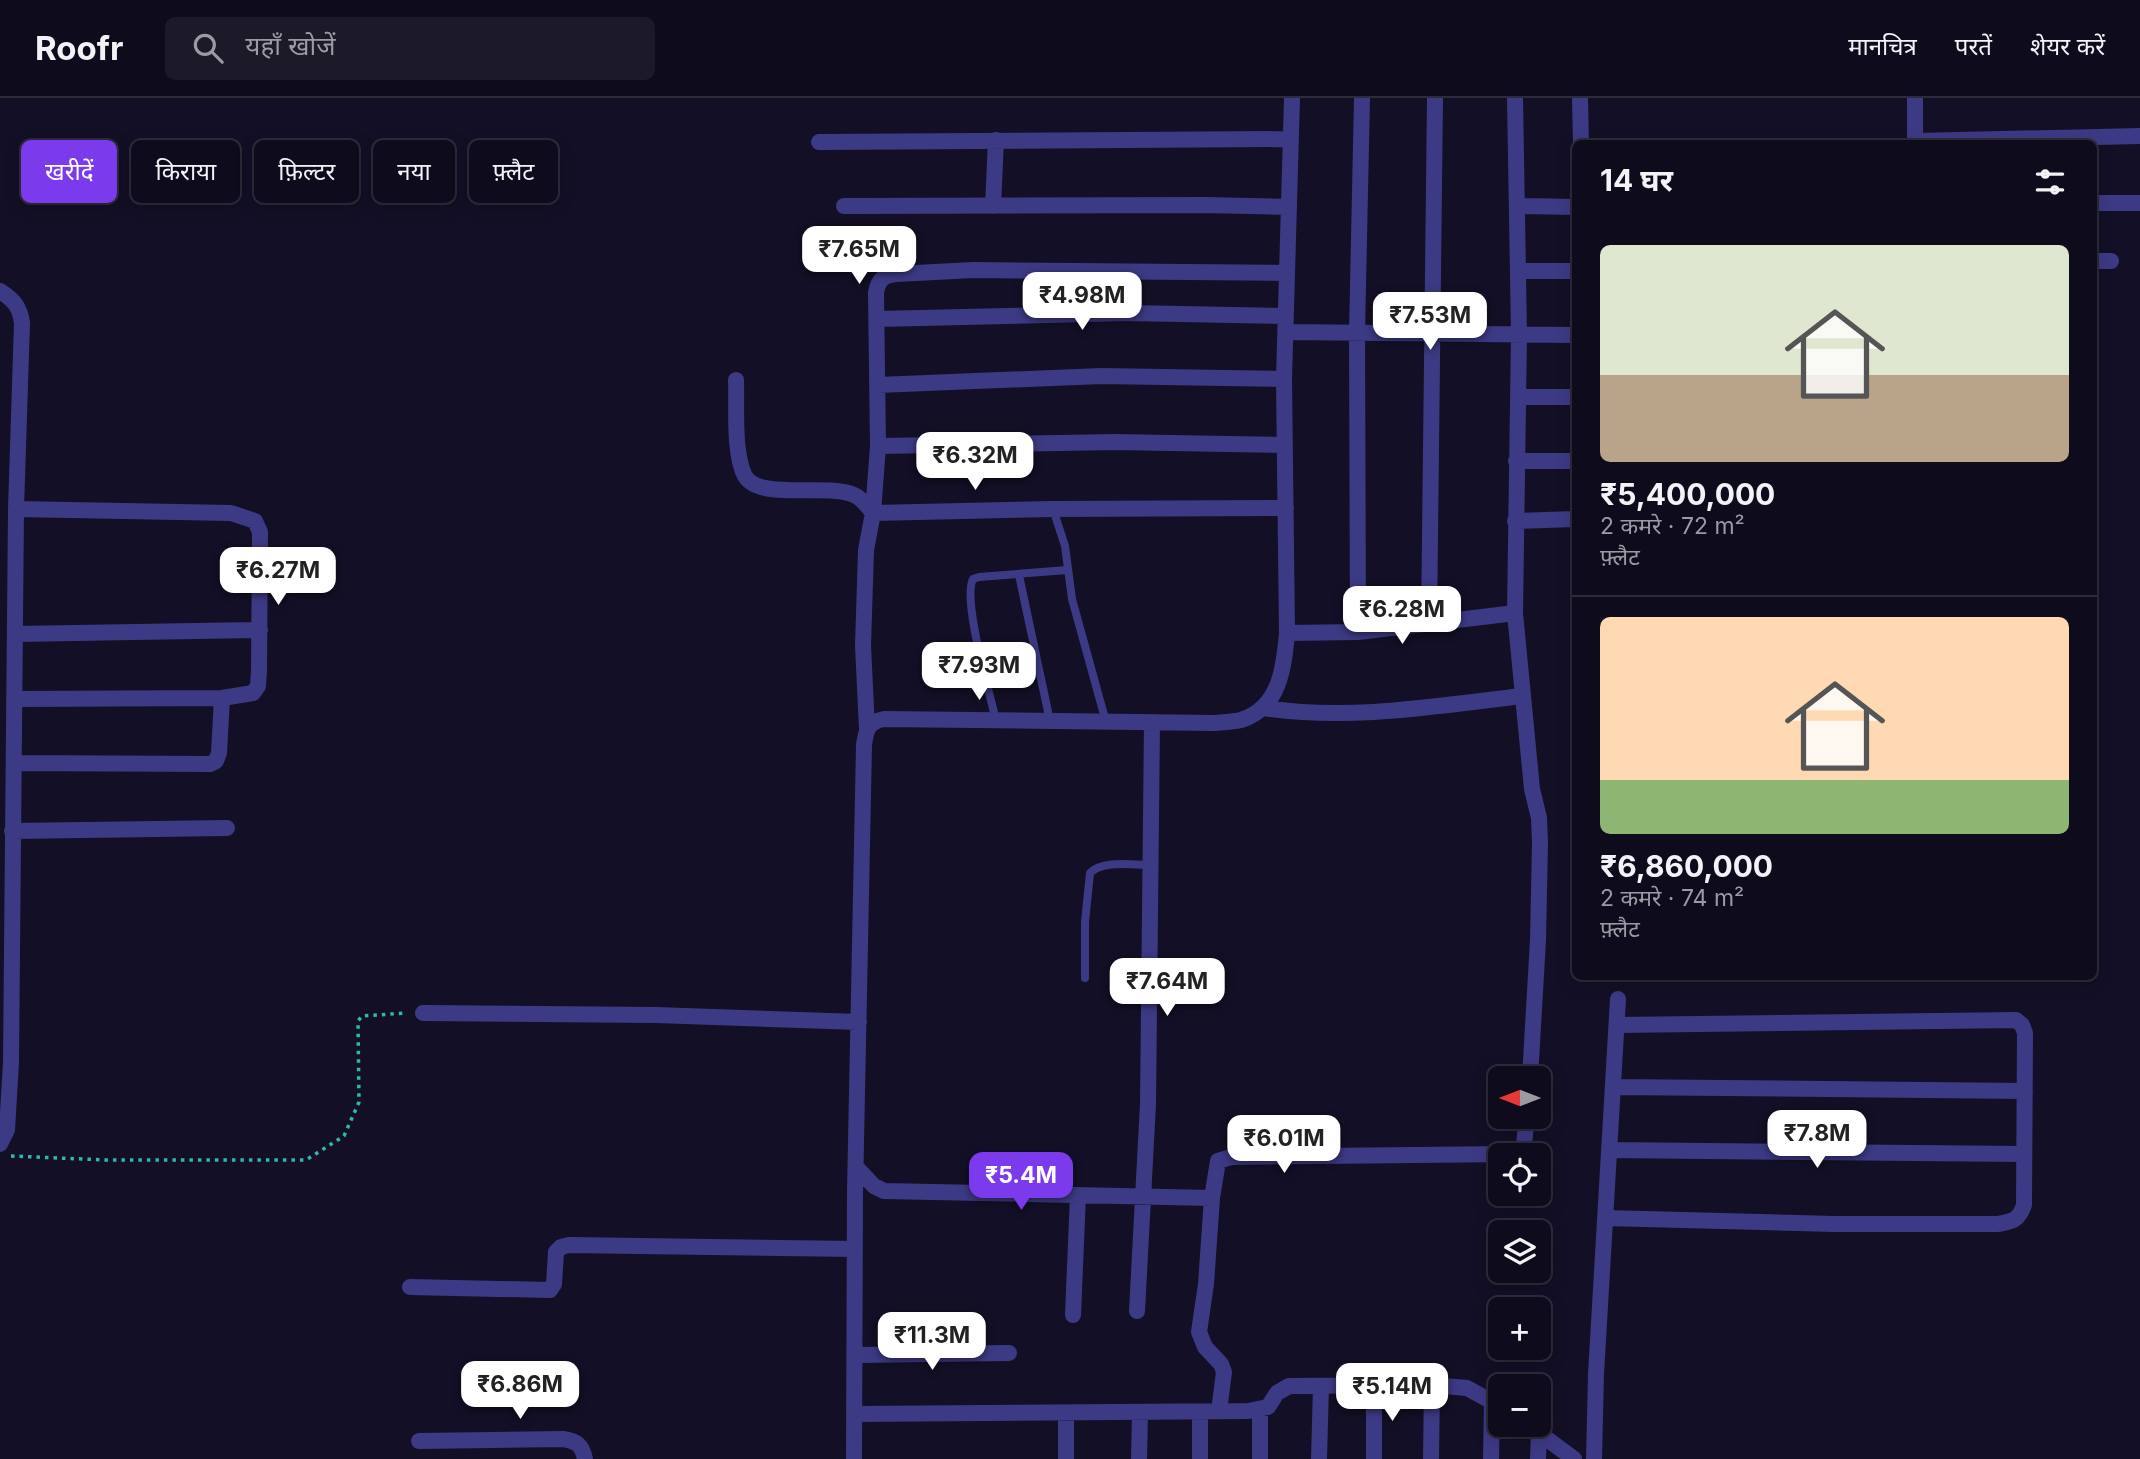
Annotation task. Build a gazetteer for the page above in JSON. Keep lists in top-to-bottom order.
{
  "north": "left",
  "page": {
    "header": "Roofr",
    "search": "यहाँ खोजें",
    "nav": ["मानचित्र", "परतें", "शेयर करें"],
    "chip": [
      "खरीदें",
      "किराया",
      "फ़िल्टर",
      "नया",
      "फ़्लैट"
    ],
    "heading": "14 घर",
    "list": [
      {
        "name": "₹5,400,000",
        "note": "2 कमरे · 72 m² · फ़्लैट"
      },
      {
        "name": "₹6,860,000",
        "note": "2 कमरे · 74 m² · फ़्लैट"
      }
    ],
    "price": [
      "₹7.65M",
      "₹4.98M",
      "₹7.53M",
      "₹6.32M",
      "₹6.27M",
      "₹6.28M",
      "₹7.93M",
      "₹7.64M",
      "₹7.8M",
      "₹6.01M",
      "₹5.4M",
      "₹11.3M",
      "₹6.86M",
      "₹5.14M"
    ],
    "map_buttons": ["+", "−"]
  }
}
